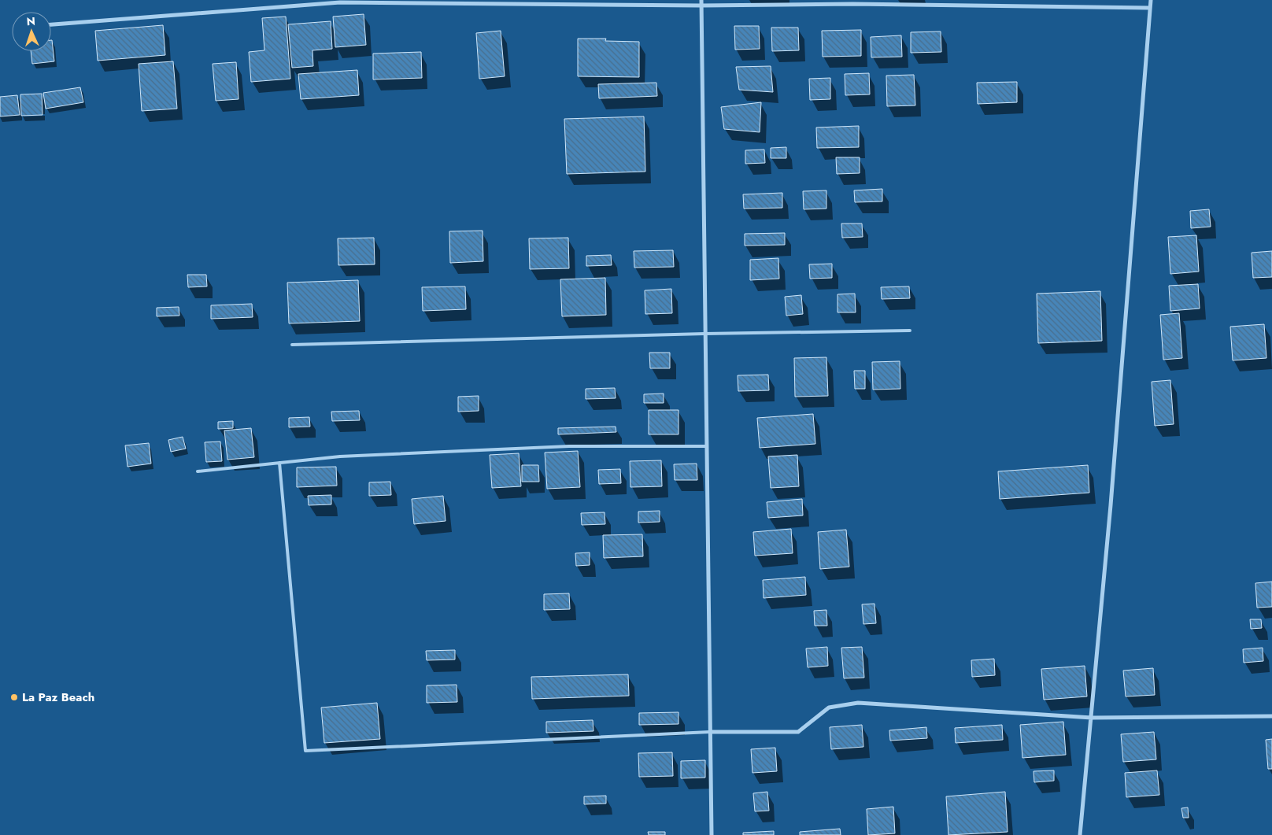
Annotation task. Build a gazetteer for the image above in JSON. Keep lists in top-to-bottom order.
{
  "places": ["La Paz Beach"],
  "north": "top"
}
